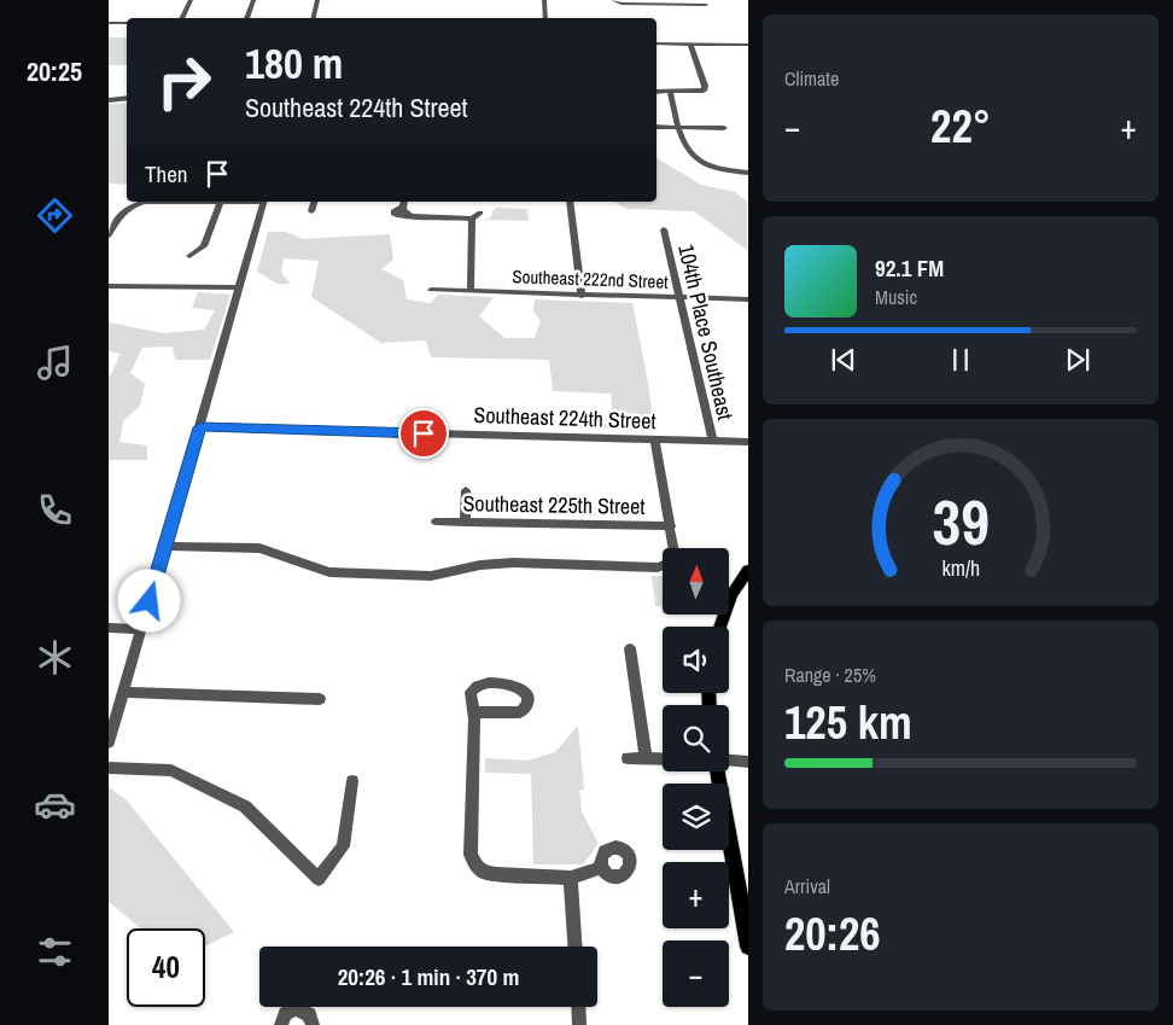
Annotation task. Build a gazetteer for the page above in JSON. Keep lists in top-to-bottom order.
{
  "streets": {
    "street": [
      "Southeast 222nd Street",
      "104th Place Southeast",
      "Southeast 224th Street",
      "Southeast 225th Street"
    ]
  },
  "crossings": [
    ["Southeast 222nd Street", "104th Place Southeast"],
    ["104th Place Southeast", "Southeast 224th Street"]
  ],
  "north": "top",
  "page": {
    "tabs": "20:25",
    "tile": [
      "Climate",
      ["Range · 25%", "125 km"],
      ["Arrival", "20:26"]
    ],
    "turn": ["180 m", "Southeast 224th Street"],
    "heat": ["−", "22°", "+"],
    "then": "Then",
    "song": ["92.1 FM", "Music"],
    "map_buttons": ["+", "−"],
    "limit": "40",
    "trip": "20:26 · 1 min · 370 m",
    "gauge": ["39", "km/h"]
  }
}
